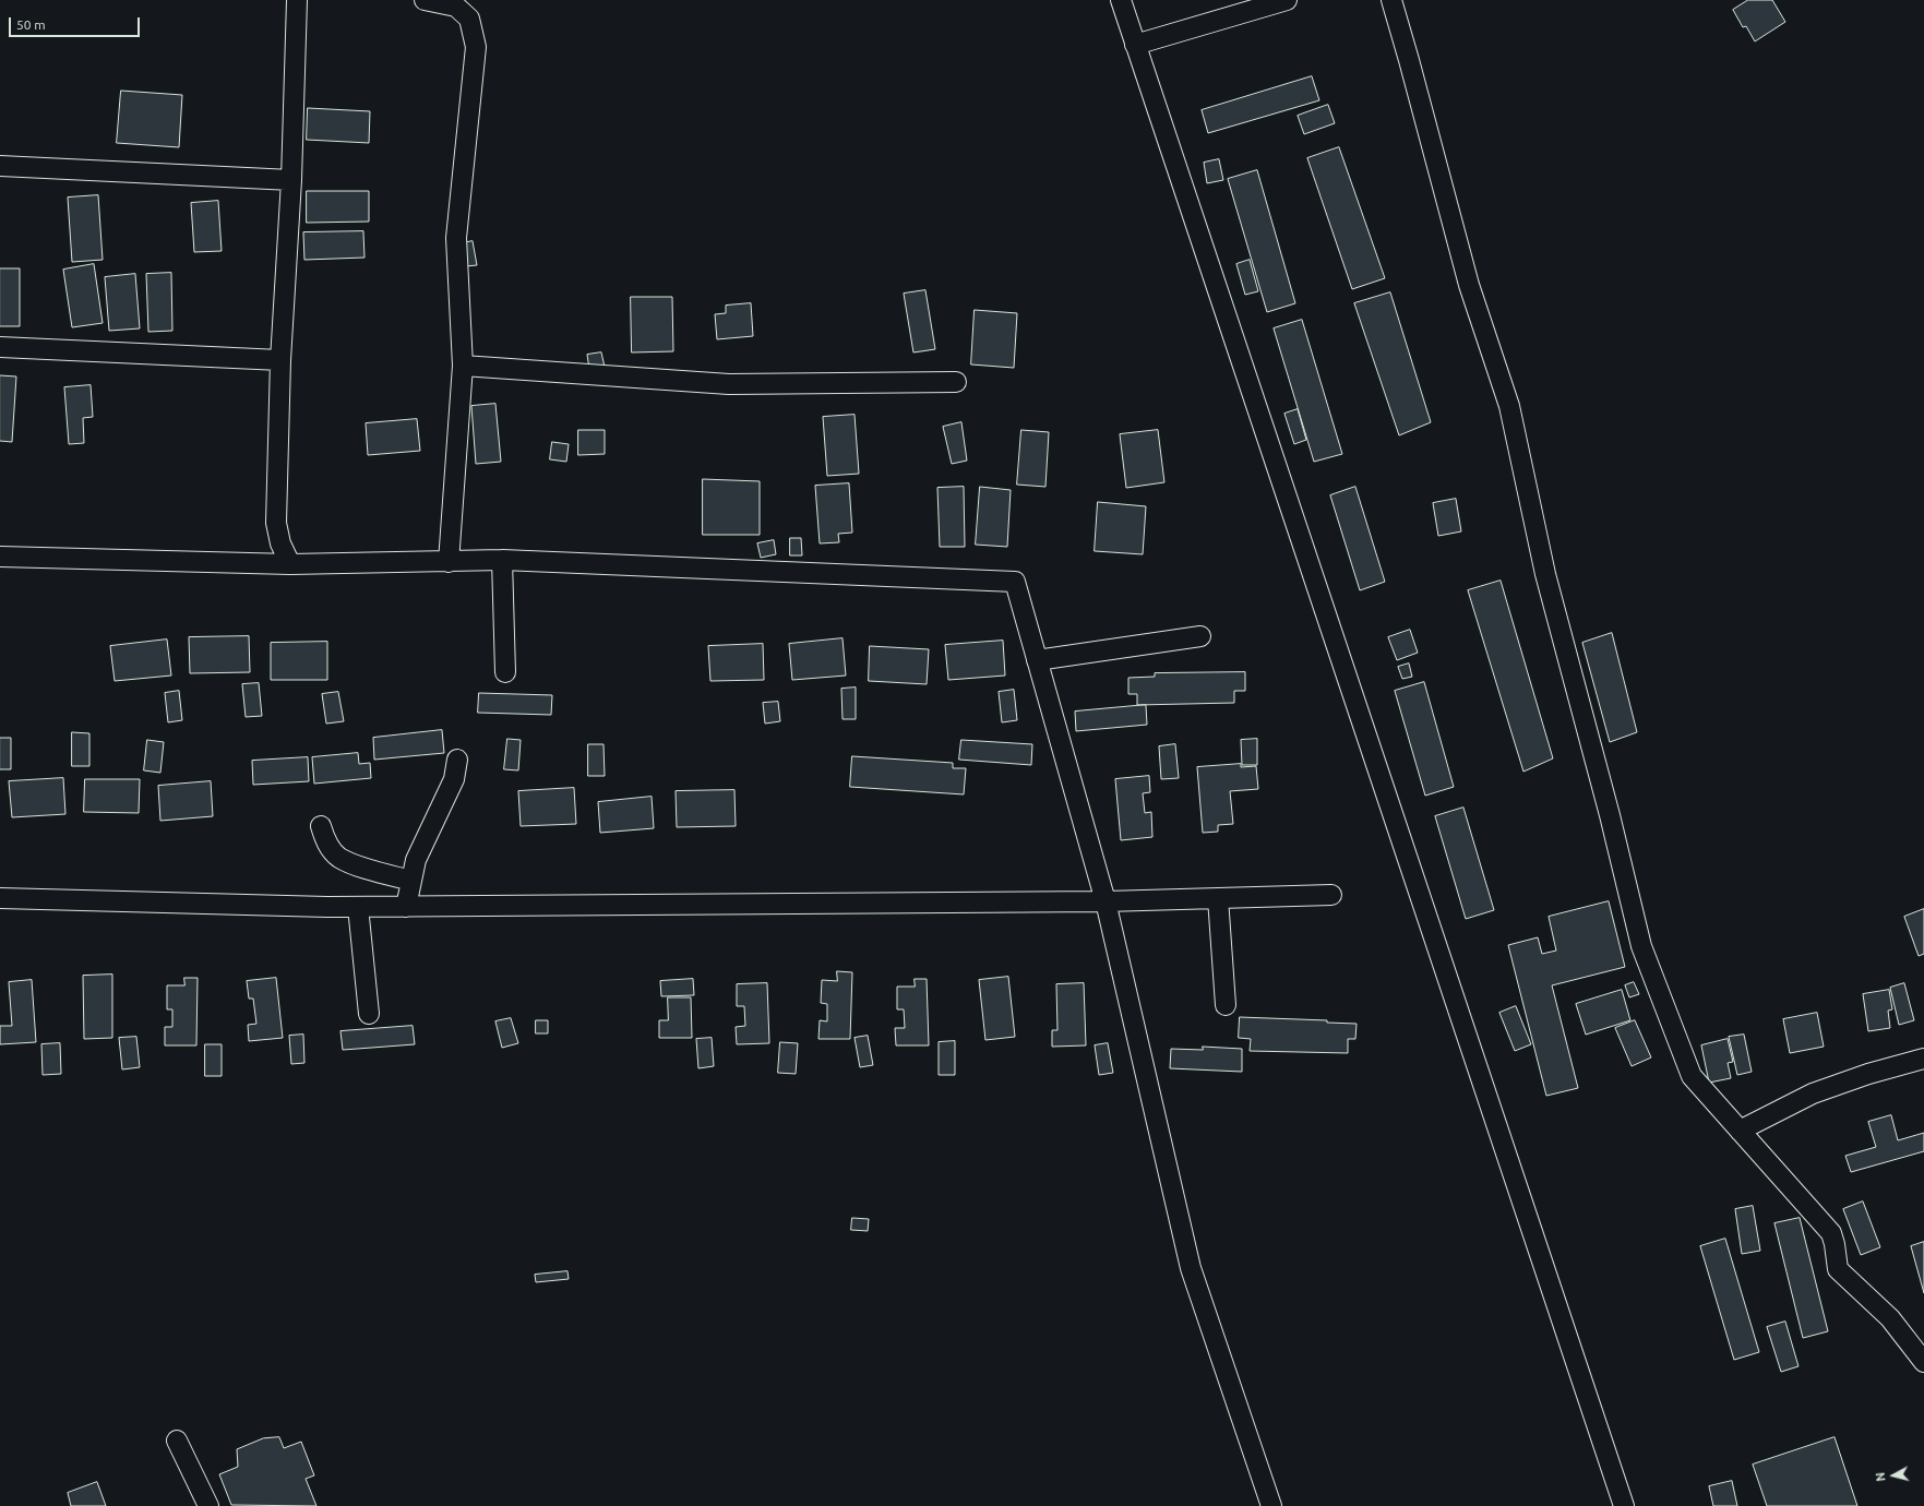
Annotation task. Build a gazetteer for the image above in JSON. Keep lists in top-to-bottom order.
{
  "scale_bar": "50 m",
  "north": "left"
}
